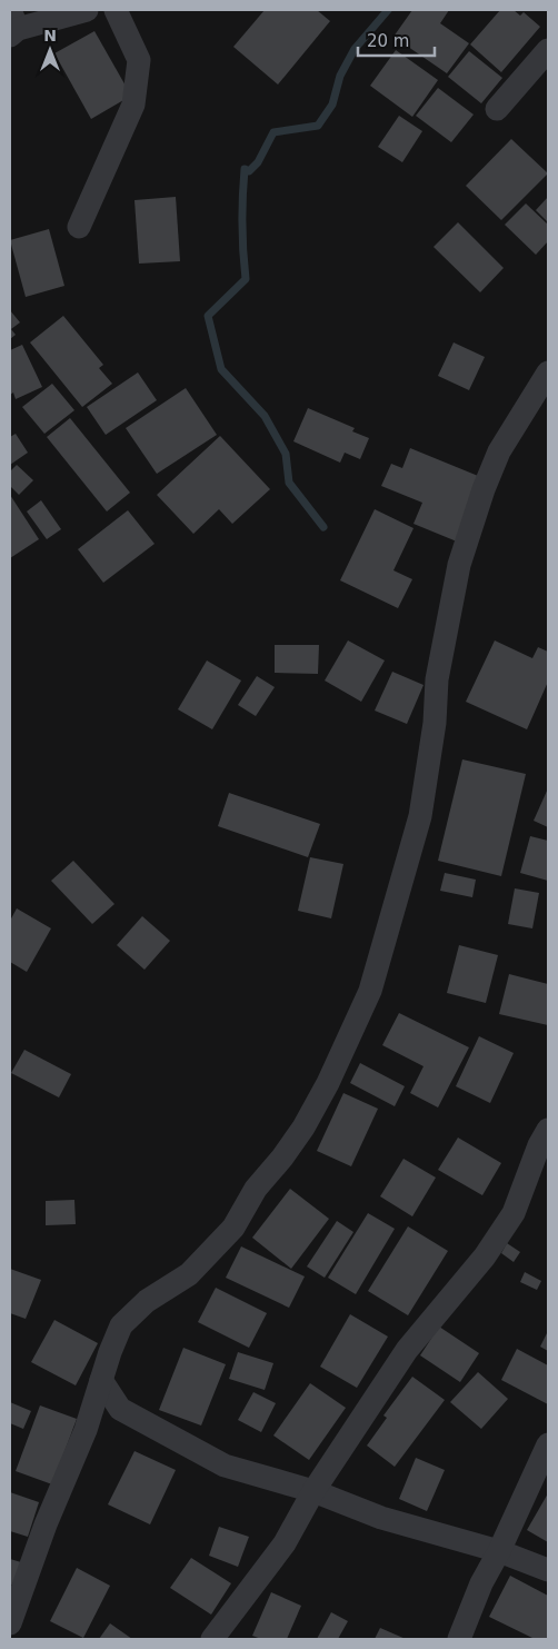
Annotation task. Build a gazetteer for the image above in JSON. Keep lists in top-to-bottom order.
{
  "scale_bar": "20 m",
  "north": "top"
}
